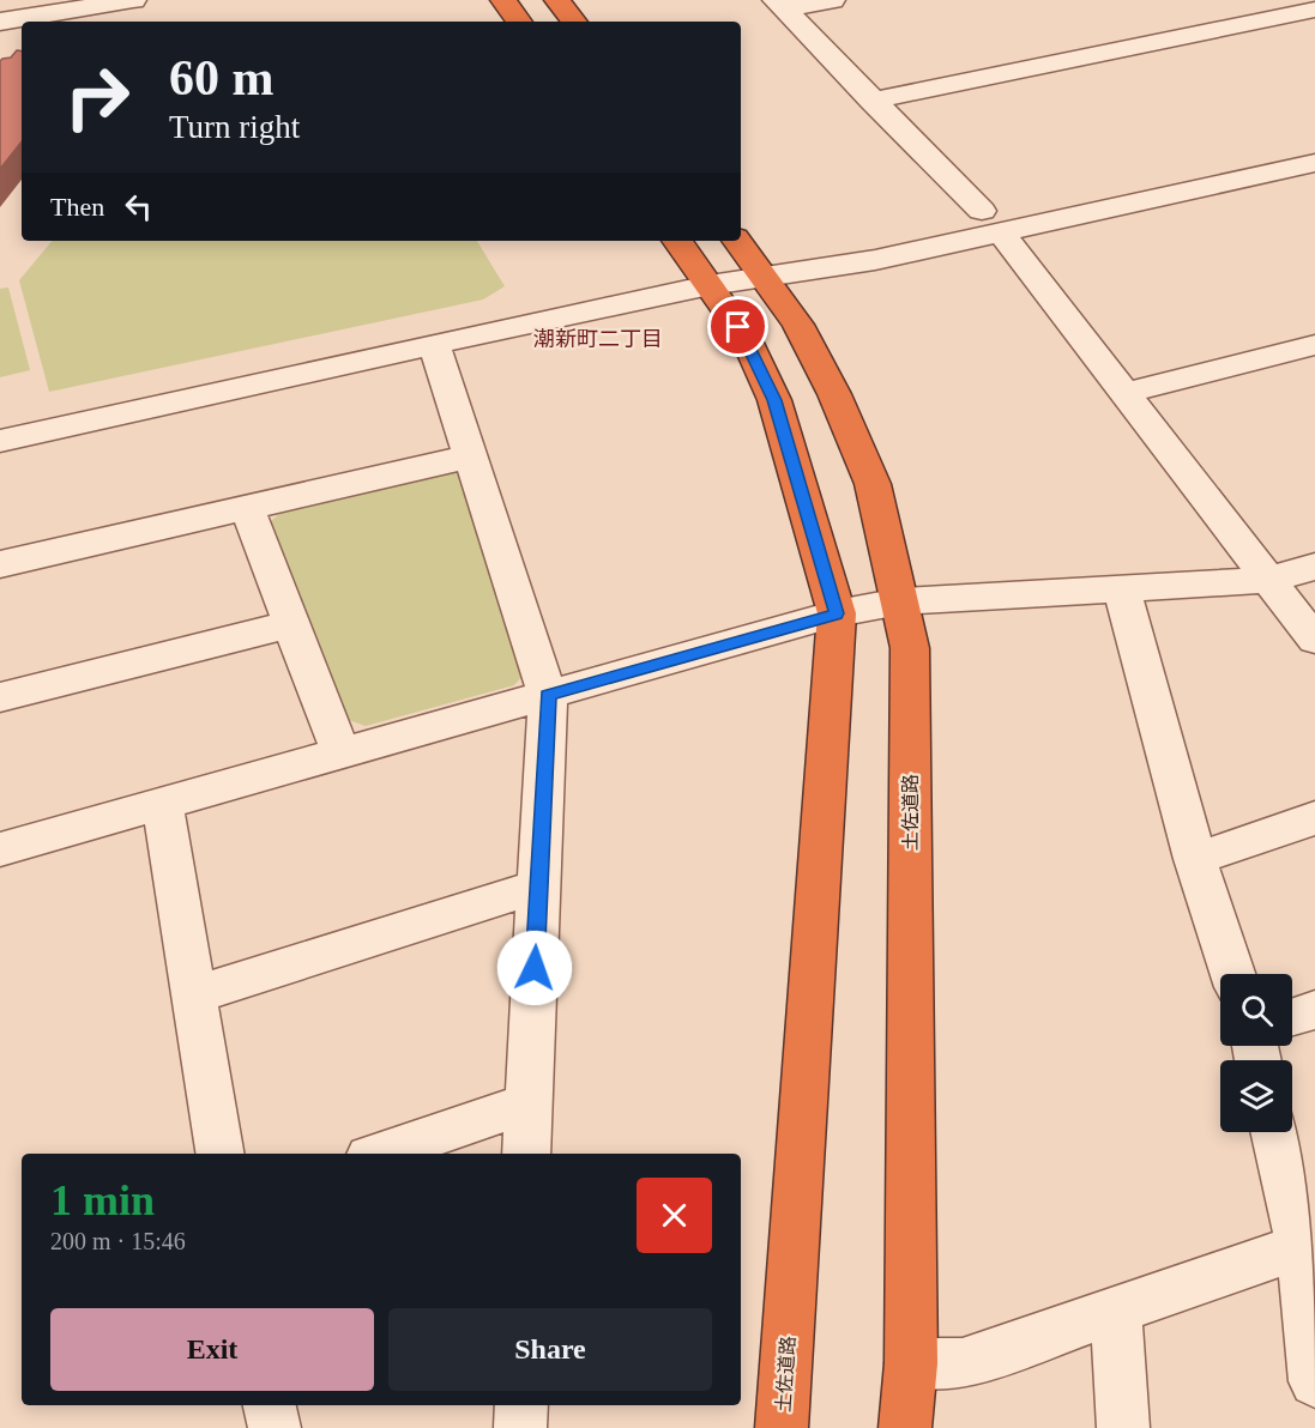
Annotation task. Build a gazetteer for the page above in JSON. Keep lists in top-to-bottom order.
{
  "streets": {
    "highway": ["土佐道路"]
  },
  "districts": ["潮新町二丁目"],
  "page": {
    "turn": ["60 m", "Turn right"],
    "then": "Then",
    "heading": ["1 min", "200 m · 15:46"],
    "buttons": ["Exit", "Share"]
  }
}
